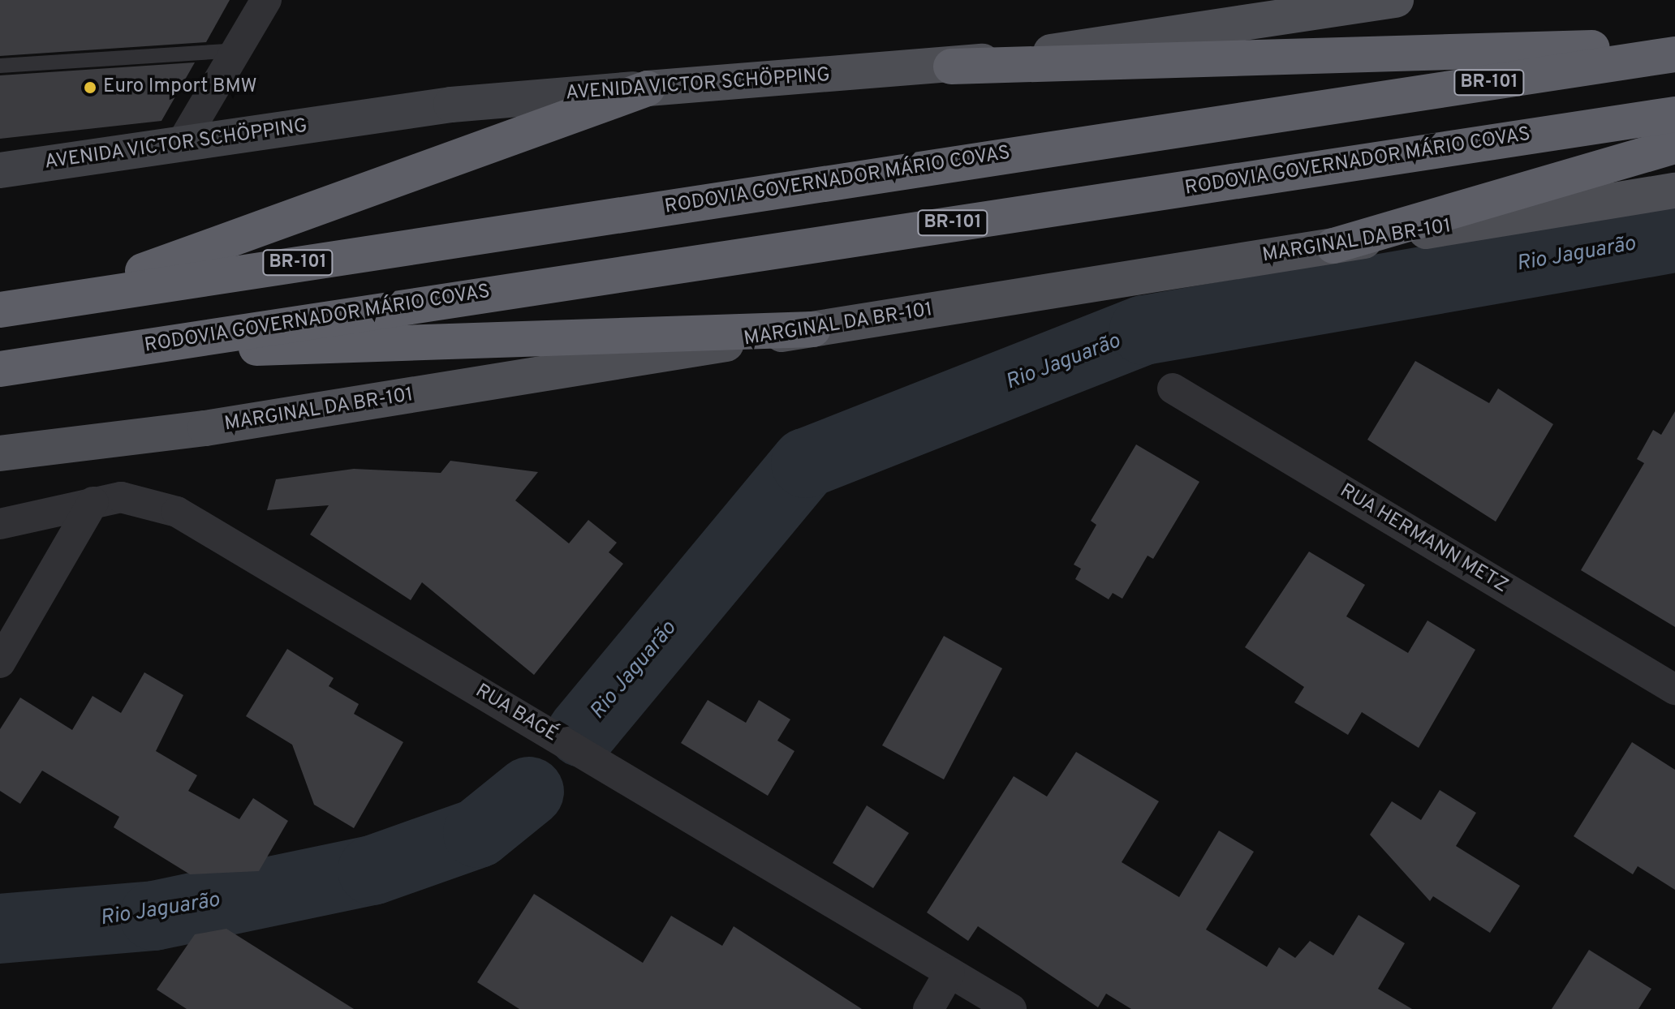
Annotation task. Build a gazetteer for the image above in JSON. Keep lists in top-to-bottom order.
{
  "streets": {
    "highway": ["BR-101", "RODOVIA GOVERNADOR MÁRIO COVAS"],
    "main road": ["AVENIDA VICTOR SCHÖPPING", "MARGINAL DA BR-101"],
    "street": ["RUA HERMANN METZ", "RUA BAGÉ"]
  },
  "water": ["Rio Jaguarão"],
  "places": ["Euro Import BMW"]
}
